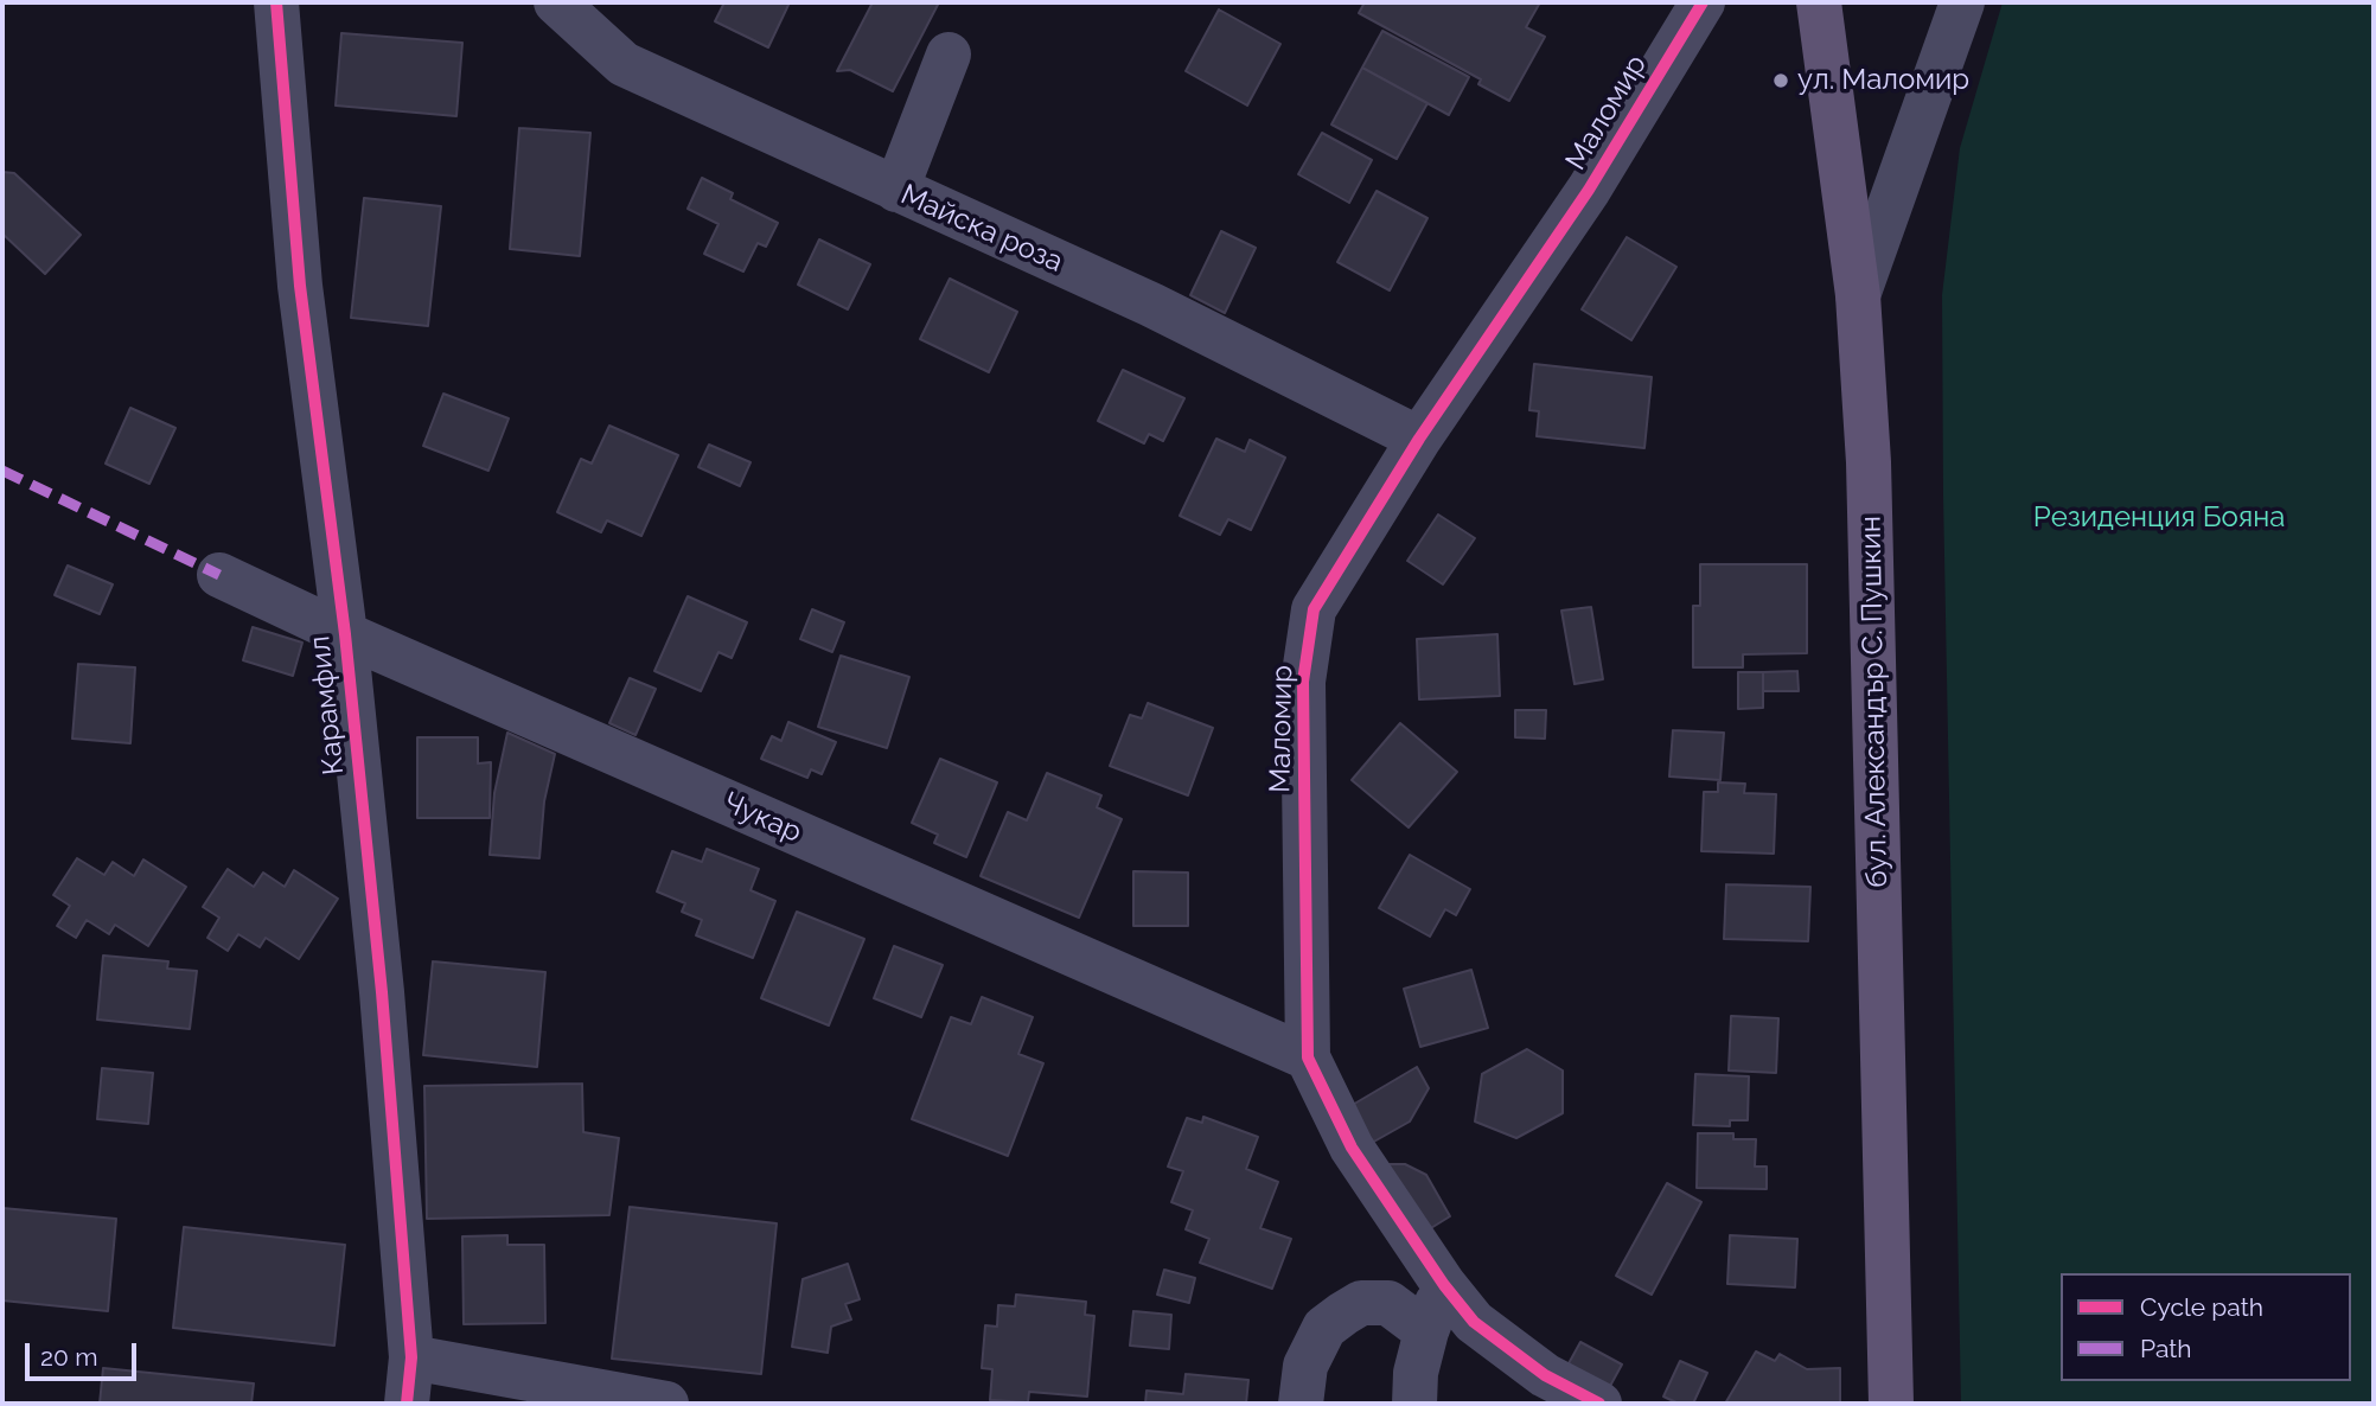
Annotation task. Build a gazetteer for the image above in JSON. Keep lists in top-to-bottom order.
{
  "streets": {
    "main road": ["бул. Александър С. Пушкин"],
    "street": [
      "Маломир",
      "Майска роза",
      "Карамфил",
      "Чукар"
    ]
  },
  "crossings": [
    ["Маломир", "Майска роза"],
    ["Маломир", "Чукар"],
    ["Карамфил", "Чукар"]
  ],
  "parks": ["Резиденция Бояна"],
  "places": ["ул. Маломир"],
  "legend": ["Cycle path", "Path"],
  "scale_bar": "20 m"
}
